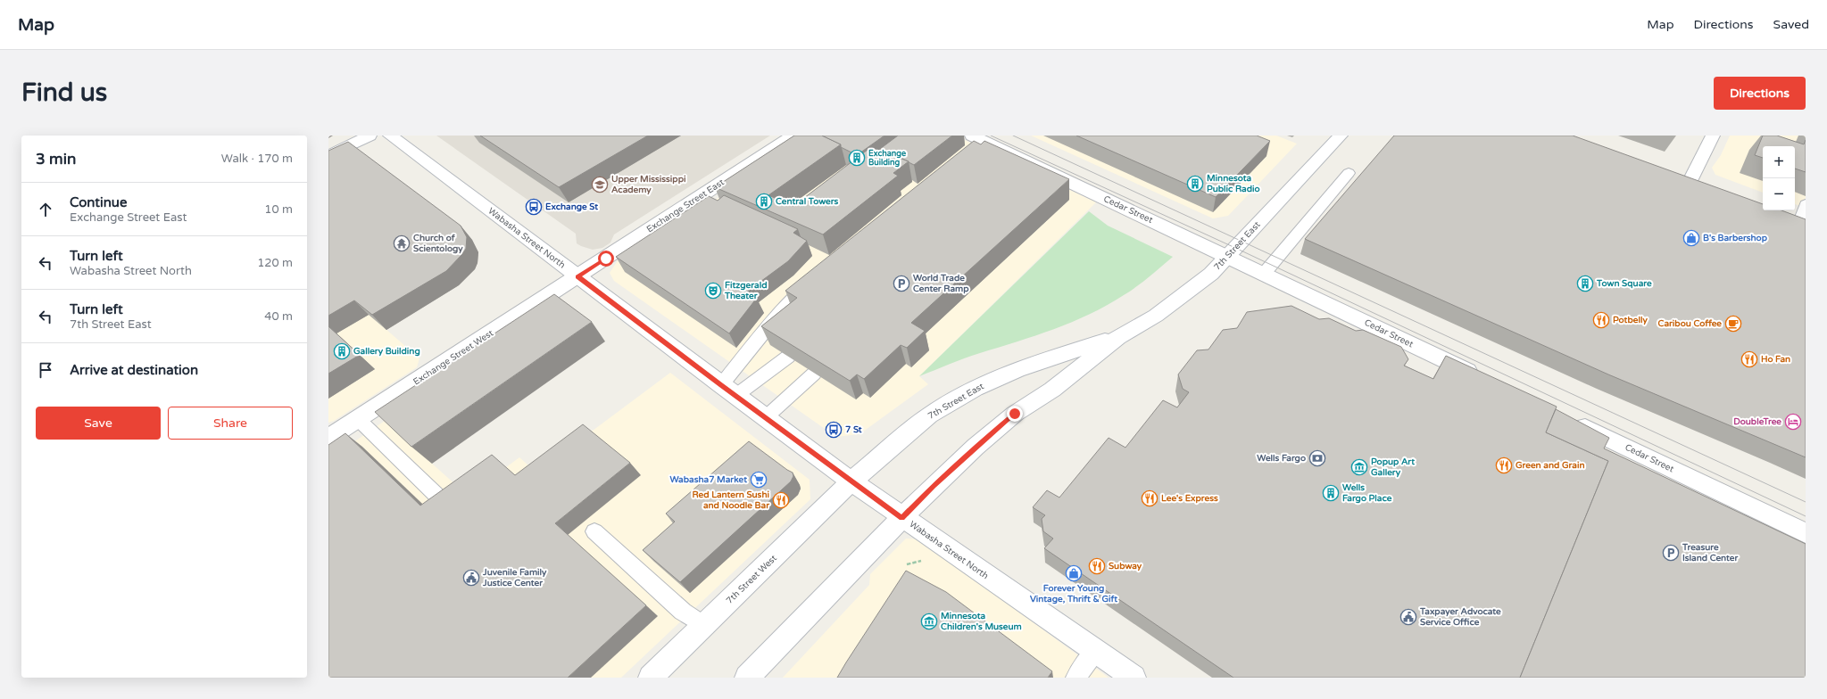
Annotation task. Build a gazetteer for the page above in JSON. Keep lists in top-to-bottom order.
{
  "streets": {
    "main road": [
      "Exchange Street East",
      "Cedar Street",
      "Wabasha Street North",
      "7th Street East",
      "Exchange Street West",
      "7th Street West"
    ]
  },
  "crossings": [
    ["Exchange Street East", "Wabasha Street North"],
    ["Exchange Street East", "Exchange Street West"],
    ["Cedar Street", "7th Street East"],
    ["Wabasha Street North", "7th Street East"],
    ["Wabasha Street North", "Exchange Street West"],
    ["Wabasha Street North", "7th Street West"],
    ["7th Street East", "7th Street West"]
  ],
  "places": {
    "building": [
      "Exchange Building",
      "Minnesota Public Radio",
      "Central Towers",
      "Town Square",
      "Gallery Building",
      "Wells Fargo Place"
    ],
    "school or university": ["Upper Mississippi Academy"],
    "bus stop": ["Exchange St", "7 St"],
    "shop": ["B's Barbershop", "Forever Young Vintage, Thrift & Gift"],
    "temple": ["Church of Scientology"],
    "parking": ["World Trade Center Ramp", "Treasure Island Center"],
    "theatre": ["Fitzgerald Theater"],
    "restaurant": [
      "Potbelly",
      "Ho Fan",
      "Green and Grain",
      "Lee's Express",
      "Red Lantern Sushi and Noodle Bar",
      "Subway"
    ],
    "cafe": ["Caribou Coffee"],
    "hotel": ["DoubleTree"],
    "bank": ["Wells Fargo"],
    "museum": ["Popup Art Gallery", "Minnesota Children's Museum"],
    "supermarket": ["Wabasha7 Market"],
    "public building": ["Juvenile Family Justice Center", "Taxpayer Advocate Service Office"]
  },
  "page": {
    "header": "Map",
    "nav": ["Map", "Directions", "Saved"],
    "buttons": [
      "Directions",
      ["Save", "Share"]
    ],
    "title": "Find us",
    "heading": ["3 min", "Walk · 170 m"],
    "map_buttons": ["+", "−"],
    "list": [
      ["Continue", "Exchange Street East", "10 m"],
      ["Turn left", "Wabasha Street North", "120 m"],
      ["Turn left", "7th Street East", "40 m"],
      "Arrive at destination"
    ]
  }
}
